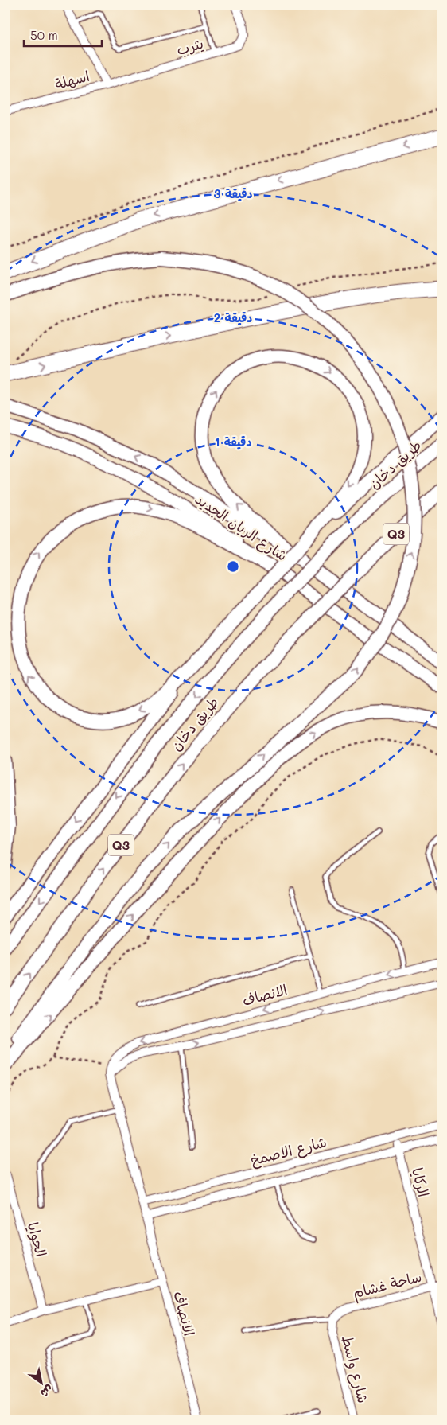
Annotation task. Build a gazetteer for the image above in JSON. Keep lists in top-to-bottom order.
{
  "streets": {
    "main road": ["طريق دخان", "شارع الريان الجديد", "Q3"],
    "street": [
      "يثرب",
      "اسهلة",
      "الانصاف",
      "شارع الاصمخ",
      "الركايا",
      "الحوايا",
      "ساحة غشام",
      "شارع واسط"
    ]
  },
  "crossings": [
    ["يثرب", "اسهلة"],
    ["الانصاف", "شارع الاصمخ"],
    ["شارع الاصمخ", "الركايا"],
    ["الركايا", "ساحة غشام"],
    ["ساحة غشام", "شارع واسط"]
  ],
  "scale_bar": "50 m",
  "north": "bottom right",
  "rings": ["3 دقيقة", "2 دقيقة", "1 دقيقة"]
}
